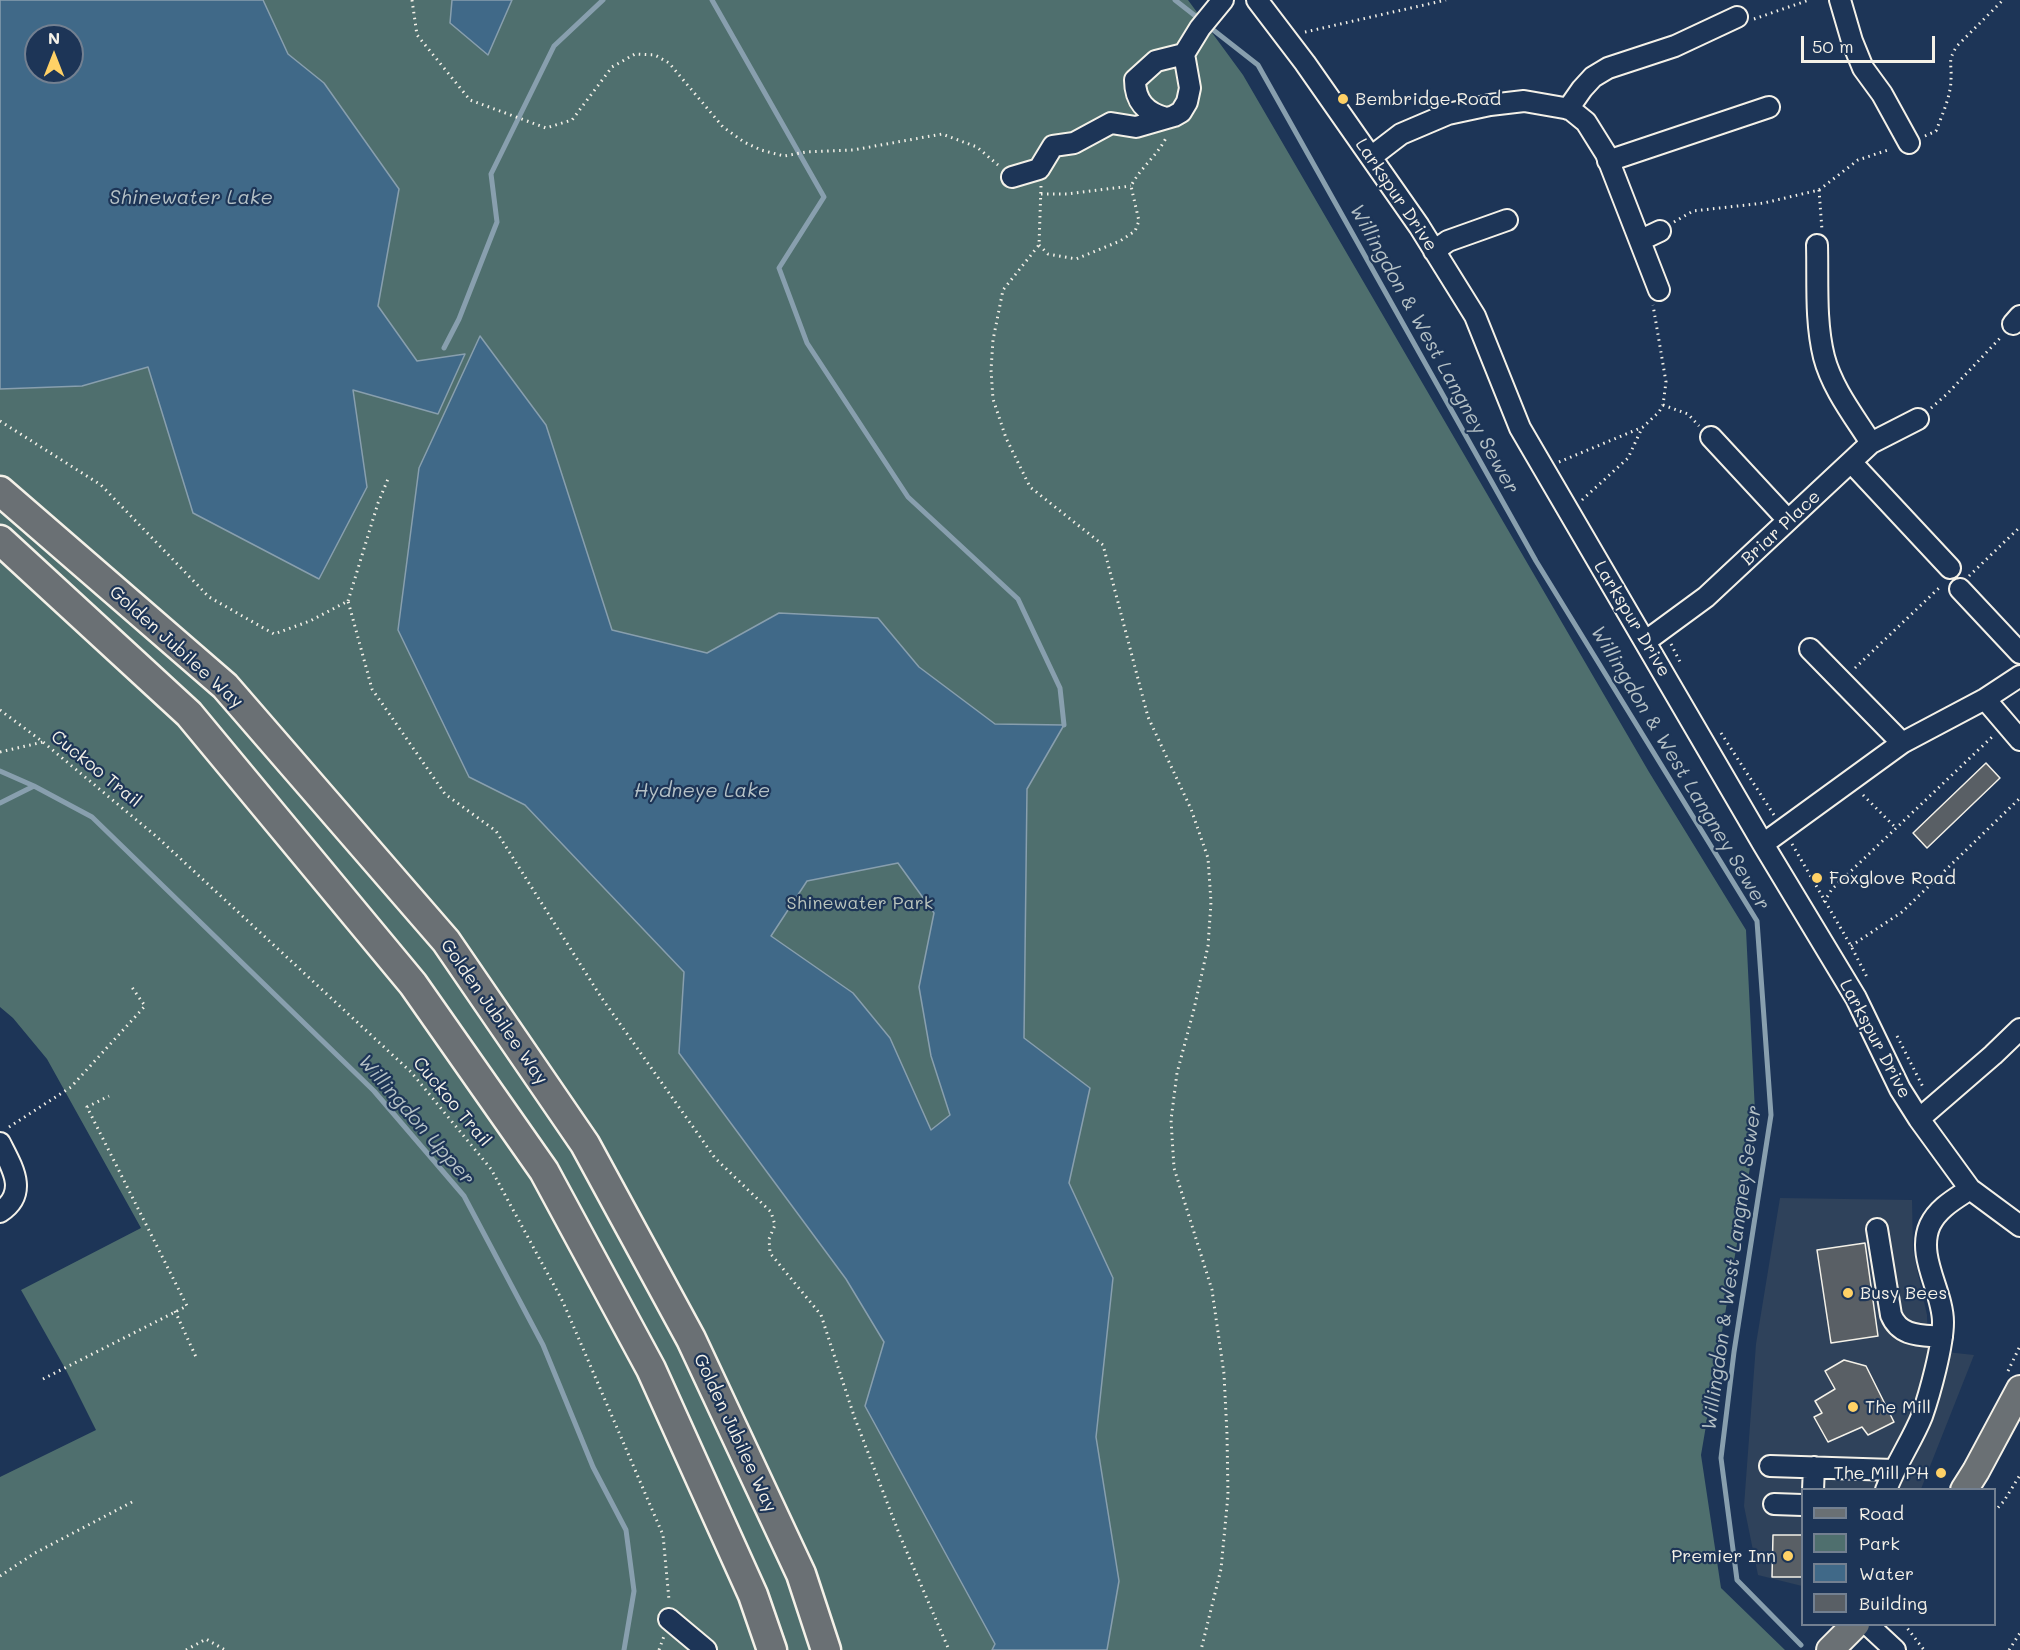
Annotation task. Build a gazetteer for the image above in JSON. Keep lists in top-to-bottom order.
{
  "streets": {
    "highway": ["Golden Jubilee Way"],
    "street": ["Larkspur Drive", "Briar Place"],
    "path": ["Cuckoo Trail"]
  },
  "crossings": [
    ["Larkspur Drive", "Briar Place"]
  ],
  "water": [
    "Shinewater Lake",
    "Willingdon & West Langney Sewer",
    "Hydneye Lake",
    "Willingdon Upper"
  ],
  "parks": ["Shinewater Park"],
  "places": [
    "Bembridge Road",
    "Foxglove Road",
    "Busy Bees",
    "The Mill",
    "The Mill PH",
    "Premier Inn"
  ],
  "legend": [
    "Road",
    "Park",
    "Water",
    "Building"
  ],
  "scale_bar": "50 m",
  "north": "top"
}
